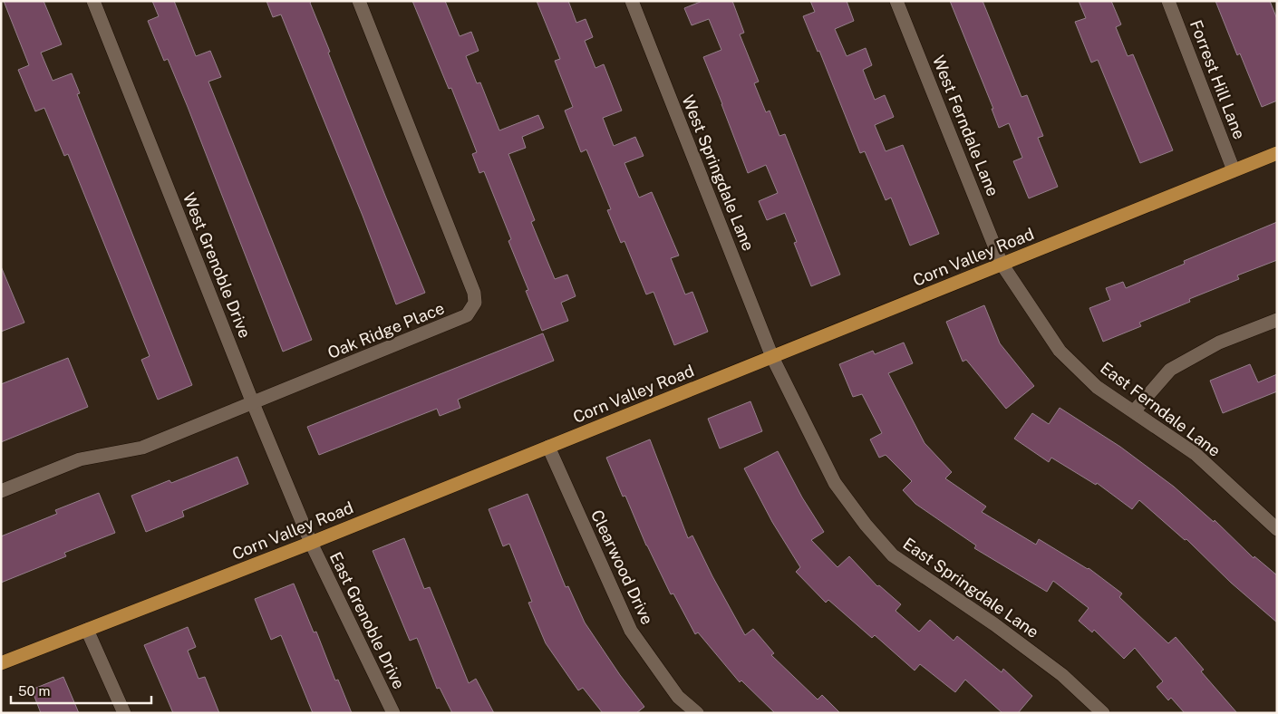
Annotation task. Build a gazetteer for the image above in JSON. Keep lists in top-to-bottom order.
{
  "streets": {
    "main road": ["Corn Valley Road"],
    "street": [
      "Forrest Hill Lane",
      "West Ferndale Lane",
      "West Springdale Lane",
      "West Grenoble Drive",
      "Oak Ridge Place",
      "East Ferndale Lane",
      "Clearwood Drive",
      "East Springdale Lane",
      "East Grenoble Drive"
    ]
  },
  "crossings": [
    ["Forrest Hill Lane", "Corn Valley Road"],
    ["West Ferndale Lane", "Corn Valley Road"],
    ["West Ferndale Lane", "East Ferndale Lane"],
    ["West Springdale Lane", "Corn Valley Road"],
    ["West Springdale Lane", "East Springdale Lane"],
    ["Corn Valley Road", "West Grenoble Drive"],
    ["Corn Valley Road", "East Ferndale Lane"],
    ["Corn Valley Road", "Clearwood Drive"],
    ["Corn Valley Road", "East Springdale Lane"],
    ["Corn Valley Road", "East Grenoble Drive"],
    ["West Grenoble Drive", "Oak Ridge Place"],
    ["West Grenoble Drive", "East Grenoble Drive"]
  ],
  "scale_bar": "50 m"
}
